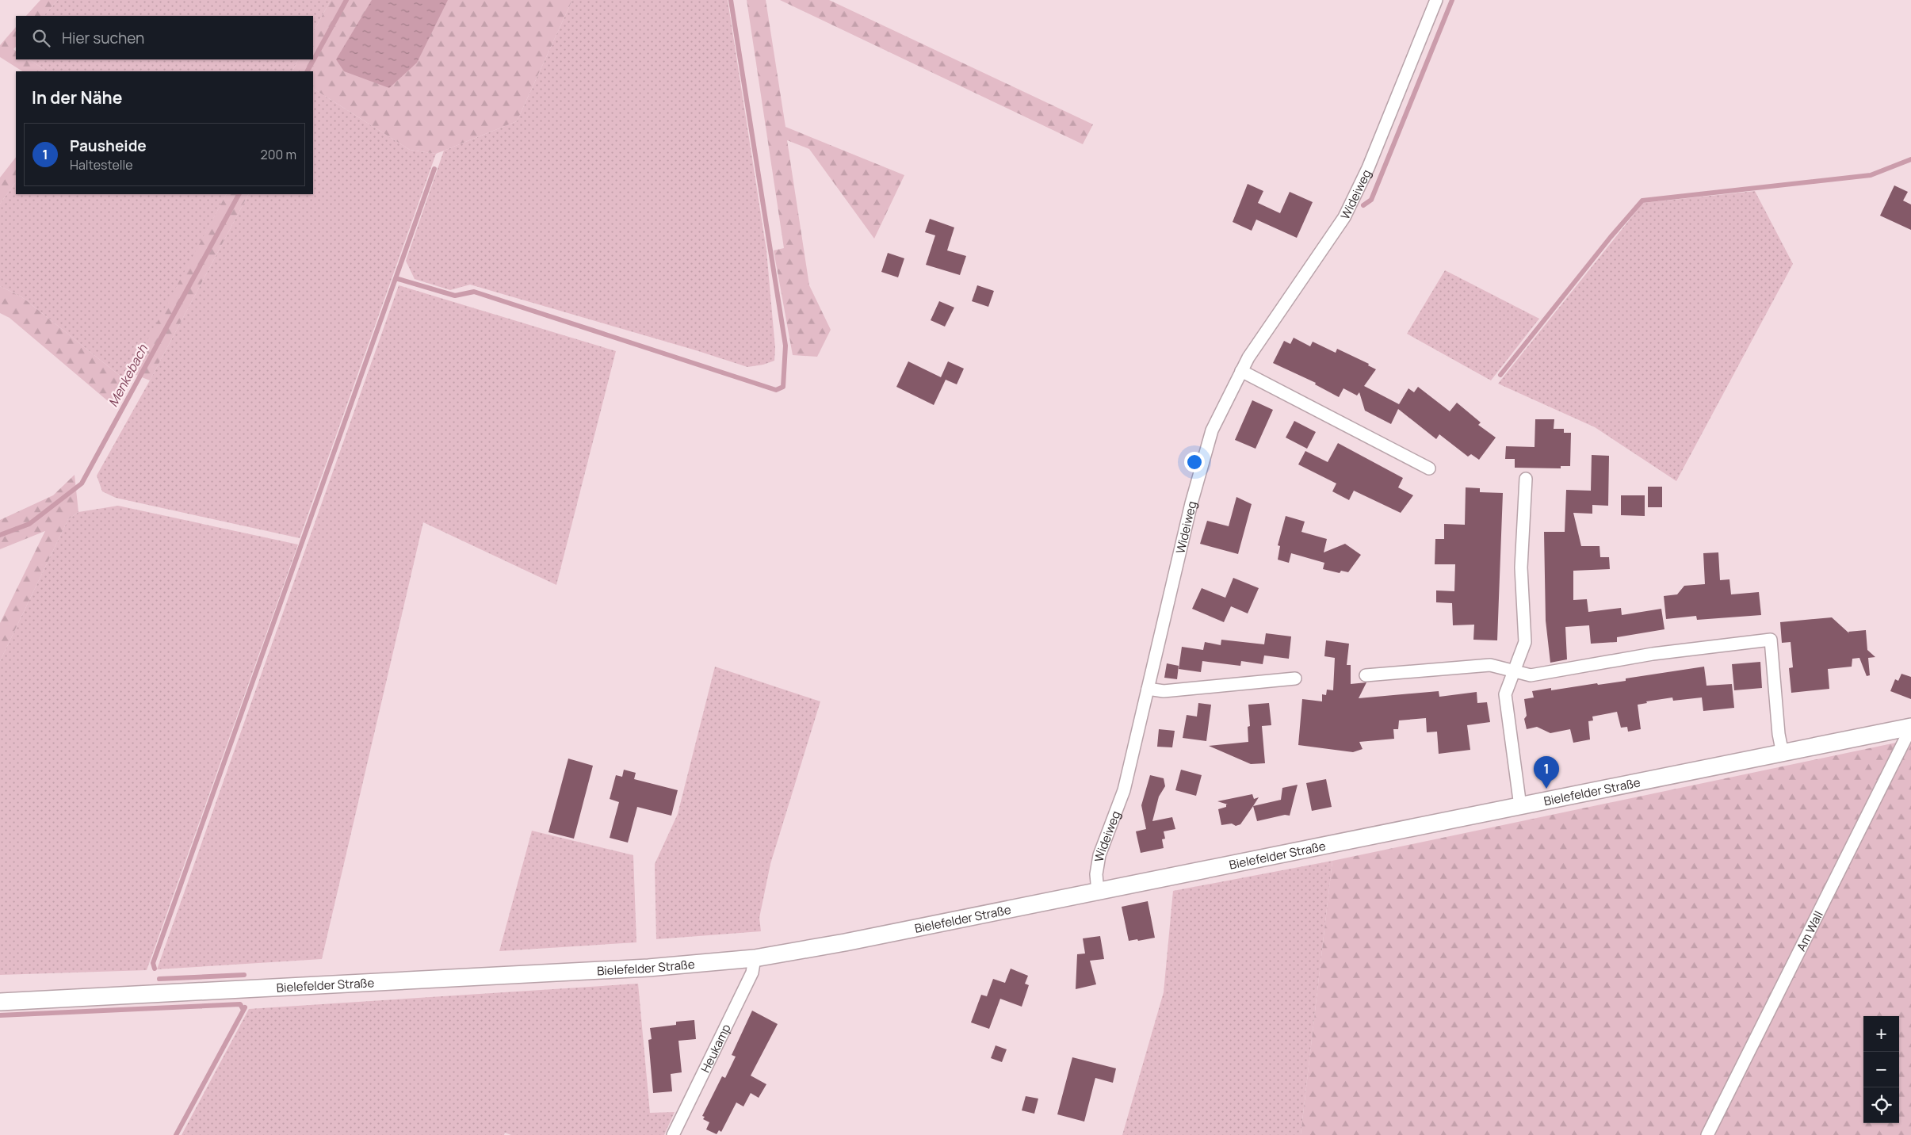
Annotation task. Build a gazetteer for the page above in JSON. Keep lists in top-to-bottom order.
{
  "streets": {
    "main road": ["Bielefelder Straße"],
    "street": ["Wideiweg", "Am Wall", "Heukamp"]
  },
  "crossings": [
    ["Wideiweg", "Bielefelder Straße"],
    ["Bielefelder Straße", "Am Wall"],
    ["Bielefelder Straße", "Heukamp"]
  ],
  "water": ["Menkebach"],
  "page": {
    "search": "Hier suchen",
    "heading": "In der Nähe",
    "list": [
      {
        "mark": "1",
        "name": "Pausheide",
        "note": "Haltestelle",
        "value": "200 m"
      }
    ],
    "pins": "1",
    "map_buttons": ["+", "−"]
  }
}
